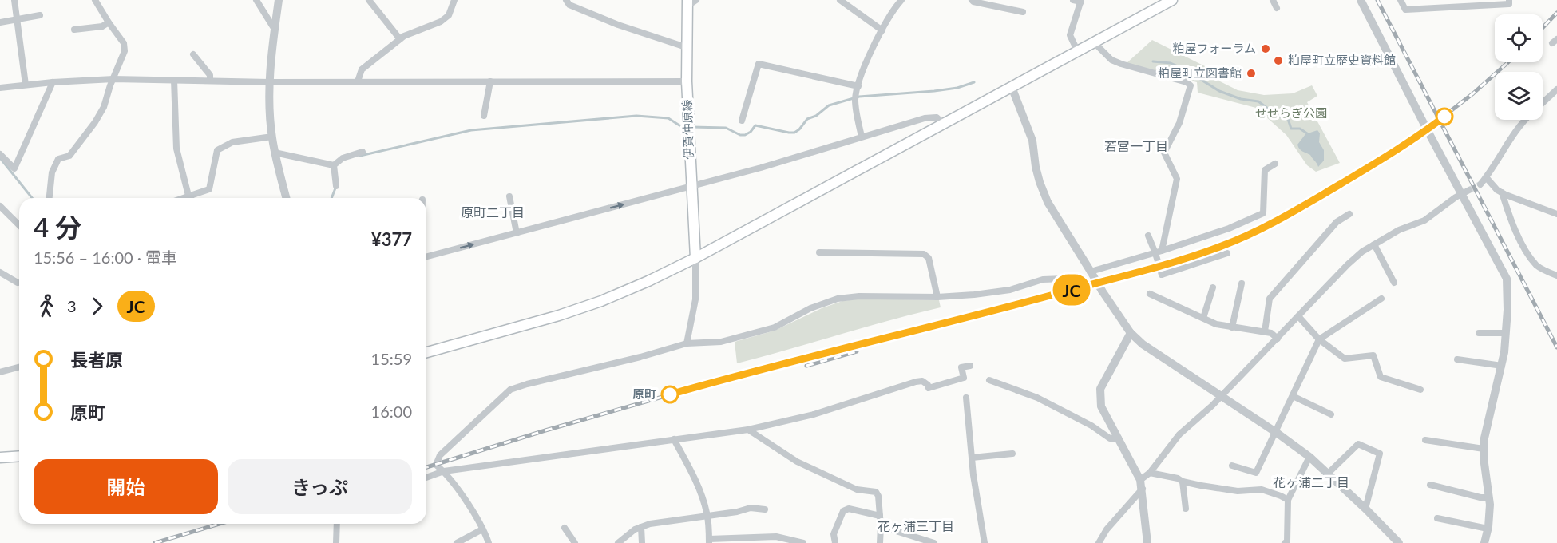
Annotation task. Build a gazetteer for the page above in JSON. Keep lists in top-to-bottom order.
{
  "streets": {
    "main road": ["伊賀仲原線"]
  },
  "districts": [
    "若宮一丁目",
    "原町二丁目",
    "花ヶ浦二丁目",
    "花ヶ浦三丁目"
  ],
  "parks": ["せせらぎ公園"],
  "places": [
    "粕屋フォーラム",
    "粕屋町立歴史資料館",
    "粕屋町立図書館",
    "原町"
  ],
  "page": {
    "on_map": "JC",
    "heading": ["4 分", "15:56 – 16:00 · 電車", "¥377"],
    "legs": ["3", "JC"],
    "list": [
      {
        "name": "長者原",
        "value": "15:59"
      },
      {
        "name": "原町",
        "value": "16:00"
      }
    ],
    "buttons": ["開始", "きっぷ"]
  }
}
